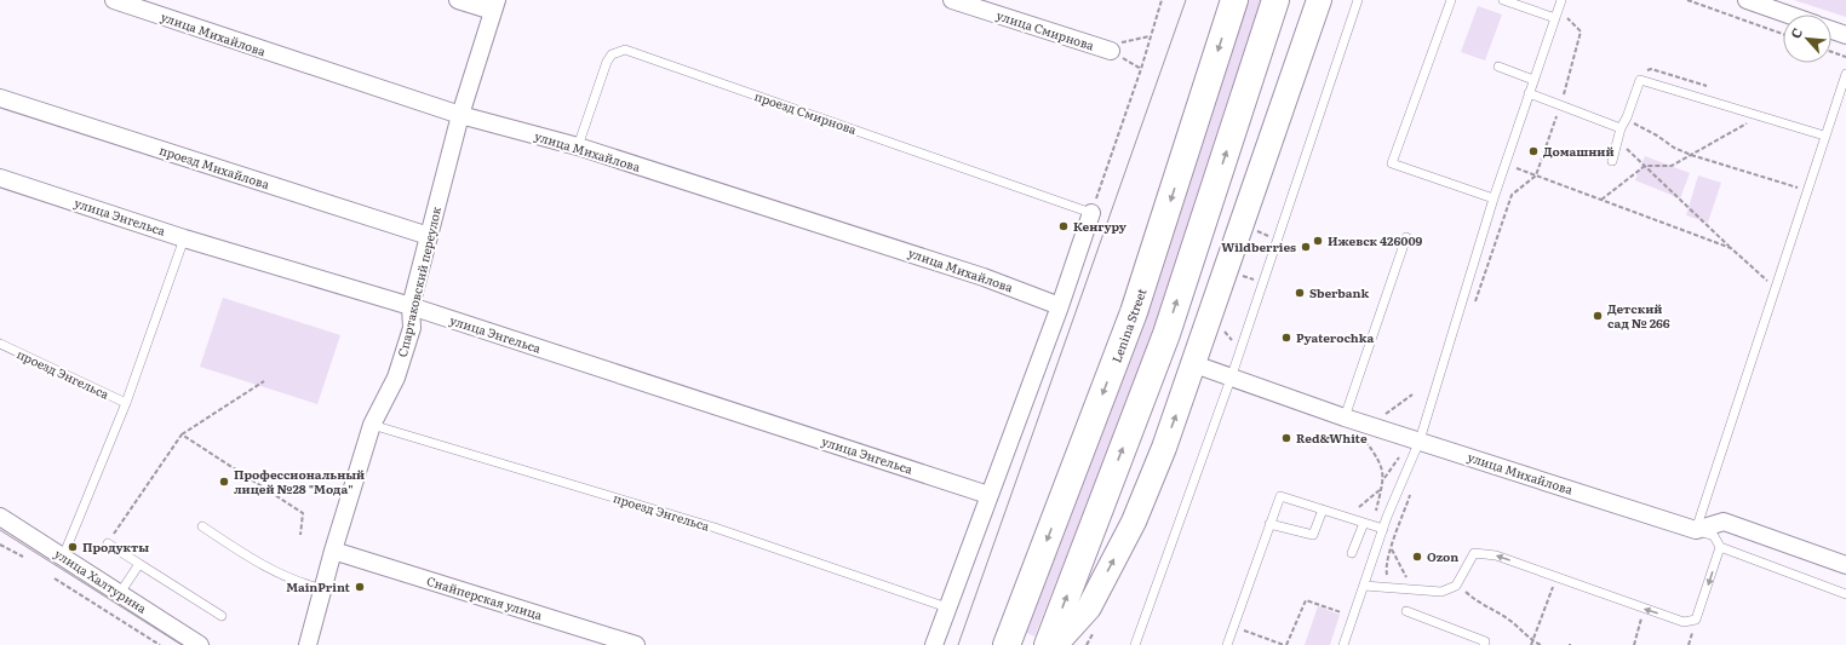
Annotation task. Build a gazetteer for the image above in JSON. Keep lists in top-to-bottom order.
{
  "streets": {
    "main road": ["Lenina Street"],
    "street": [
      "улица Смирнова",
      "улица Михайлова",
      "проезд Михайлова",
      "улица Энгельса",
      "Спартаковский переулок",
      "улица Халтурина",
      "Снайперская улица"
    ],
    "lane": ["проезд Смирнова", "проезд Энгельса"]
  },
  "crossings": [
    ["улица Михайлова", "проезд Смирнова"],
    ["улица Михайлова", "Спартаковский переулок"],
    ["проезд Михайлова", "Спартаковский переулок"],
    ["улица Энгельса", "Спартаковский переулок"],
    ["Спартаковский переулок", "проезд Энгельса"],
    ["Спартаковский переулок", "Снайперская улица"]
  ],
  "places": [
    "Домашний",
    "Кенгуру",
    "Ижевск 426009",
    "Wildberries",
    "Sberbank",
    "Детский сад № 266",
    "Pyaterochka",
    "Red&White",
    "Профессиональный лицей №28 \"Мода\"",
    "Продукты",
    "Ozon",
    "MainPrint"
  ],
  "north": "top left"
}
